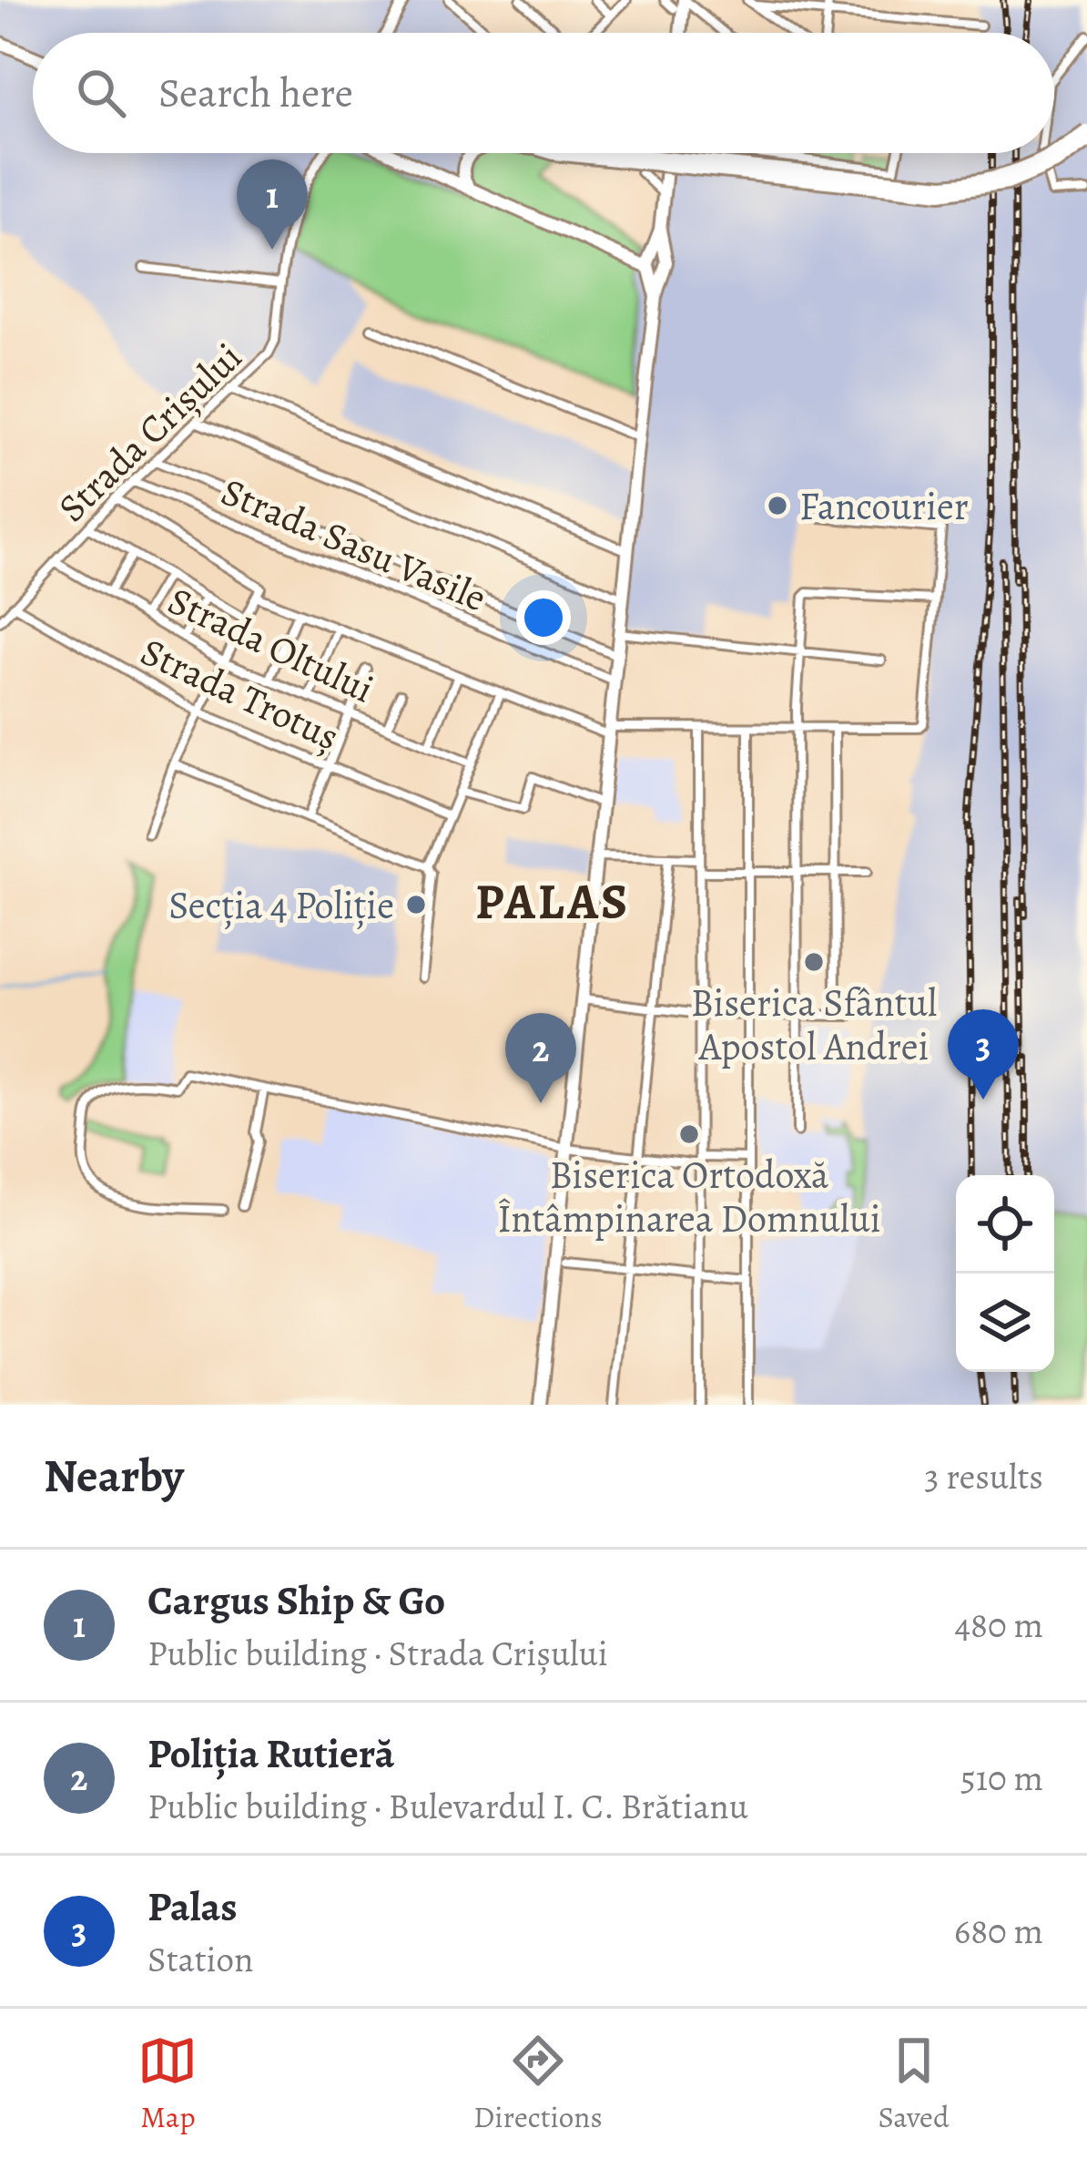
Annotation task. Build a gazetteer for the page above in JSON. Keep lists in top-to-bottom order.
{
  "streets": {
    "street": [
      "Strada Crișului",
      "Strada Sasu Vasile",
      "Strada Oltului",
      "Strada Trotuș"
    ]
  },
  "crossings": [
    ["Strada Crișului", "Strada Sasu Vasile"],
    ["Strada Crișului", "Strada Oltului"],
    ["Strada Crișului", "Strada Trotuș"]
  ],
  "districts": ["PALAS"],
  "places": [
    "Fancourier",
    "Secția 4 Poliție",
    "Biserica Sfântul Apostol Andrei",
    "Biserica Ortodoxă Întâmpinarea Domnului"
  ],
  "page": {
    "search": "Search here",
    "pins": ["1", "3", "2"],
    "heading": ["Nearby", "3 results"],
    "list": [
      {
        "mark": "1",
        "name": "Cargus Ship & Go",
        "note": "Public building · Strada Crișului",
        "value": "480 m"
      },
      {
        "mark": "2",
        "name": "Poliția Rutieră",
        "note": "Public building · Bulevardul I. C. Brătianu",
        "value": "510 m"
      },
      {
        "mark": "3",
        "name": "Palas",
        "note": "Station",
        "value": "680 m"
      }
    ],
    "nav": ["Map", "Directions", "Saved"]
  }
}
